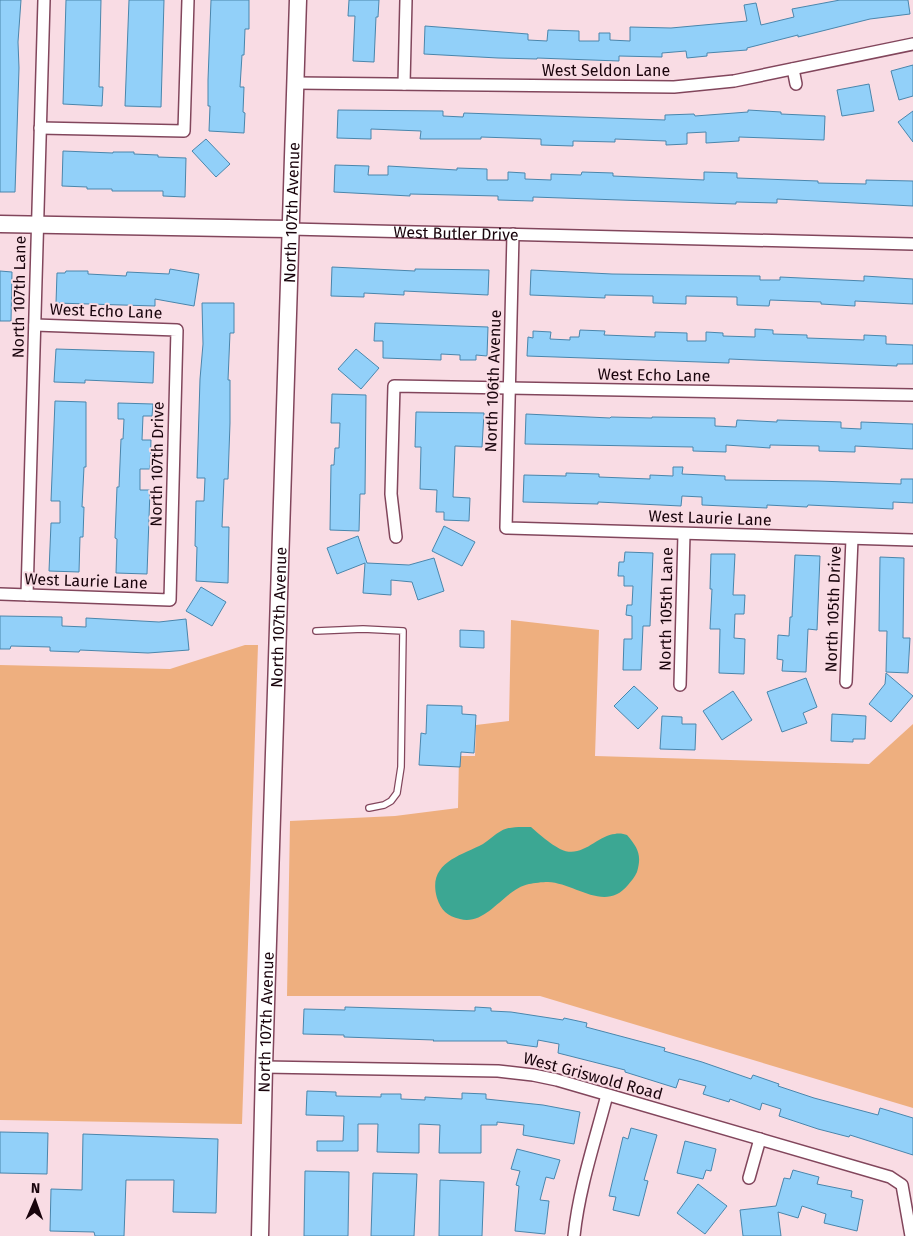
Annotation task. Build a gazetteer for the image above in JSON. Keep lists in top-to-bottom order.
{
  "streets": {
    "street": [
      "West Seldon Lane",
      "North 107th Avenue",
      "West Butler Drive",
      "North 107th Lane",
      "West Echo Lane",
      "North 106th Avenue",
      "North 107th Drive",
      "West Laurie Lane",
      "North 105th Lane",
      "North 105th Drive",
      "West Griswold Road"
    ]
  },
  "crossings": [
    ["West Seldon Lane", "North 107th Avenue"],
    ["North 107th Avenue", "West Butler Drive"],
    ["North 107th Avenue", "West Griswold Road"],
    ["West Butler Drive", "North 107th Lane"],
    ["West Butler Drive", "North 106th Avenue"],
    ["North 107th Lane", "West Echo Lane"],
    ["North 107th Lane", "West Laurie Lane"],
    ["West Echo Lane", "North 106th Avenue"],
    ["West Echo Lane", "North 107th Drive"],
    ["North 106th Avenue", "West Laurie Lane"],
    ["North 107th Drive", "West Laurie Lane"],
    ["West Laurie Lane", "North 105th Lane"],
    ["West Laurie Lane", "North 105th Drive"]
  ],
  "north": "top"
}
